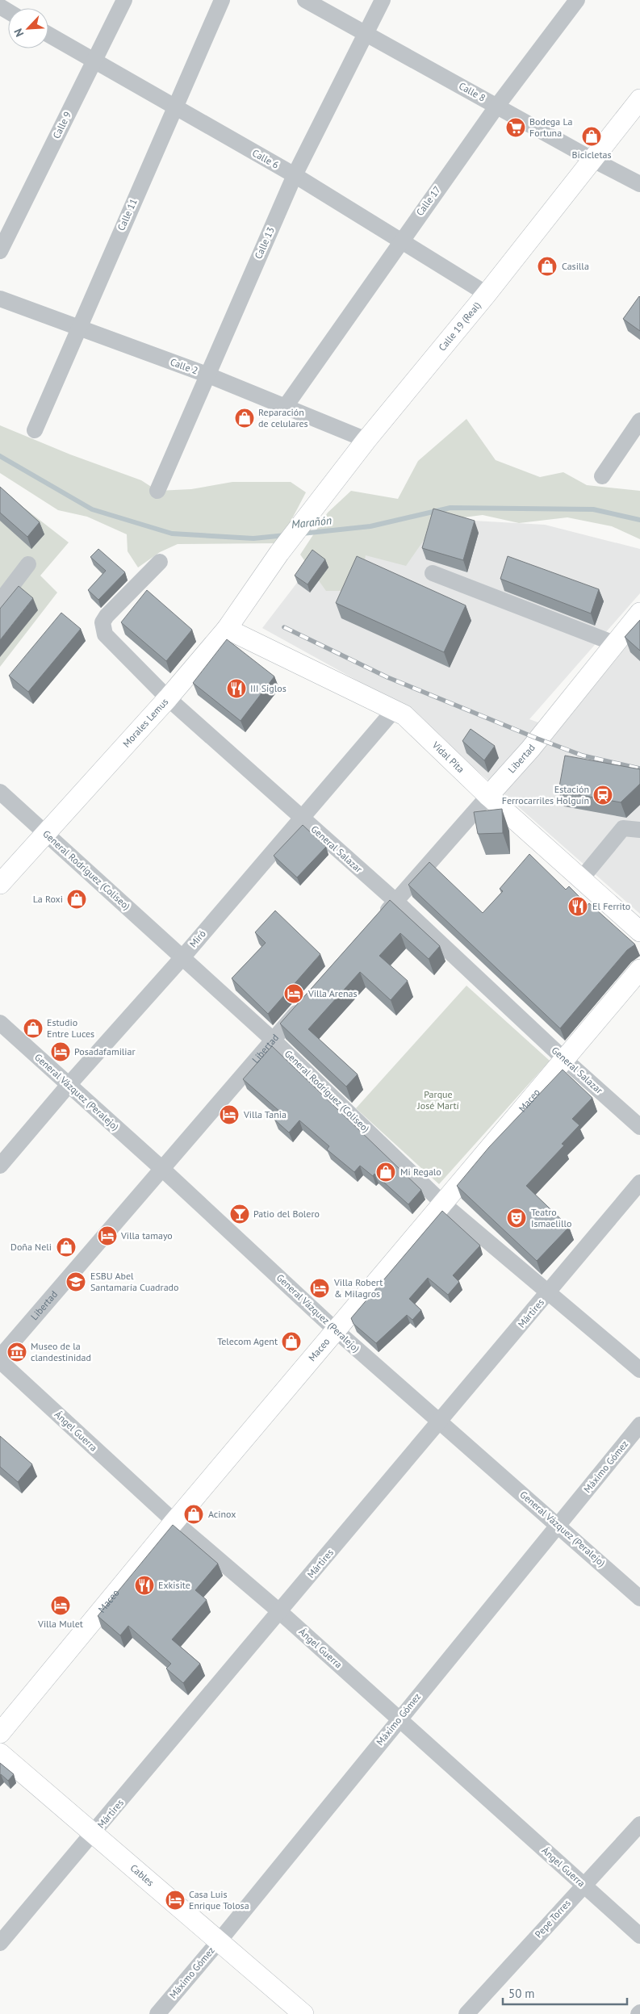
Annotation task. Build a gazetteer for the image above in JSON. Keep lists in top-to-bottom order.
{
  "streets": {
    "main road": [
      "Calle 19 (Real)",
      "Morales Lemus",
      "Vidal Pita",
      "Libertad",
      "Maceo",
      "Cables"
    ],
    "street": [
      "Calle 8",
      "Calle 9",
      "Calle 6",
      "Calle 17",
      "Calle 11",
      "Calle 13",
      "Calle 2",
      "General Salazar",
      "General Rodríguez (Coliseo)",
      "Miró",
      "General Vázquez (Peralejo)",
      "Mártires",
      "Ángel Guerra",
      "Máximo Gómez",
      "Pepe Torres"
    ]
  },
  "crossings": [
    ["Calle 8", "Calle 17"],
    ["Calle 8", "Calle 13"],
    ["Calle 8", "Calle 19 (Real)"],
    ["Calle 9", "Calle 6"],
    ["Calle 6", "Calle 17"],
    ["Calle 6", "Calle 11"],
    ["Calle 6", "Calle 13"],
    ["Calle 6", "Calle 19 (Real)"],
    ["Calle 17", "Calle 2"],
    ["Calle 11", "Calle 2"],
    ["Calle 13", "Calle 2"],
    ["Calle 19 (Real)", "Calle 2"],
    ["Calle 19 (Real)", "Morales Lemus"],
    ["Morales Lemus", "Vidal Pita"],
    ["Morales Lemus", "General Salazar"],
    ["Morales Lemus", "General Rodríguez (Coliseo)"],
    ["Vidal Pita", "Libertad"],
    ["Vidal Pita", "Miró"],
    ["Libertad", "General Salazar"],
    ["Libertad", "General Rodríguez (Coliseo)"],
    ["Libertad", "General Vázquez (Peralejo)"],
    ["General Salazar", "Miró"],
    ["General Salazar", "Maceo"],
    ["General Rodríguez (Coliseo)", "Miró"],
    ["General Rodríguez (Coliseo)", "Maceo"],
    ["General Rodríguez (Coliseo)", "Mártires"],
    ["Miró", "General Vázquez (Peralejo)"],
    ["General Vázquez (Peralejo)", "Maceo"],
    ["General Vázquez (Peralejo)", "Mártires"],
    ["General Vázquez (Peralejo)", "Máximo Gómez"],
    ["Maceo", "Ángel Guerra"],
    ["Mártires", "Ángel Guerra"],
    ["Mártires", "Cables"],
    ["Ángel Guerra", "Máximo Gómez"],
    ["Ángel Guerra", "Pepe Torres"],
    ["Máximo Gómez", "Cables"]
  ],
  "water": ["Marañón"],
  "parks": ["Parque José Martí"],
  "places": {
    "supermarket": ["Bodega La Fortuna"],
    "shop": [
      "Bicicletas",
      "Casilla",
      "Reparación de celulares",
      "La Roxi",
      "Estudio Entre Luces",
      "Mi Regalo",
      "Doña Neli",
      "Telecom Agent",
      "Acinox"
    ],
    "restaurant": ["III Siglos", "El Ferrito", "Exkisite"],
    "station": ["Estación Ferrocarriles Holguín"],
    "hotel": [
      "Villa Arenas",
      "Posadafamiliar",
      "Villa Tania",
      "Villa tamayo",
      "Villa Robert & Milagros",
      "Villa Mulet",
      "Casa Luis Enrique Tolosa"
    ],
    "bar": ["Patio del Bolero"],
    "theatre": ["Teatro Ismaelillo"],
    "school or university": ["ESBU Abel Santamaría Cuadrado"],
    "museum": ["Museo de la clandestinidad"]
  },
  "scale_bar": "50 m",
  "north": "bottom left"
}
